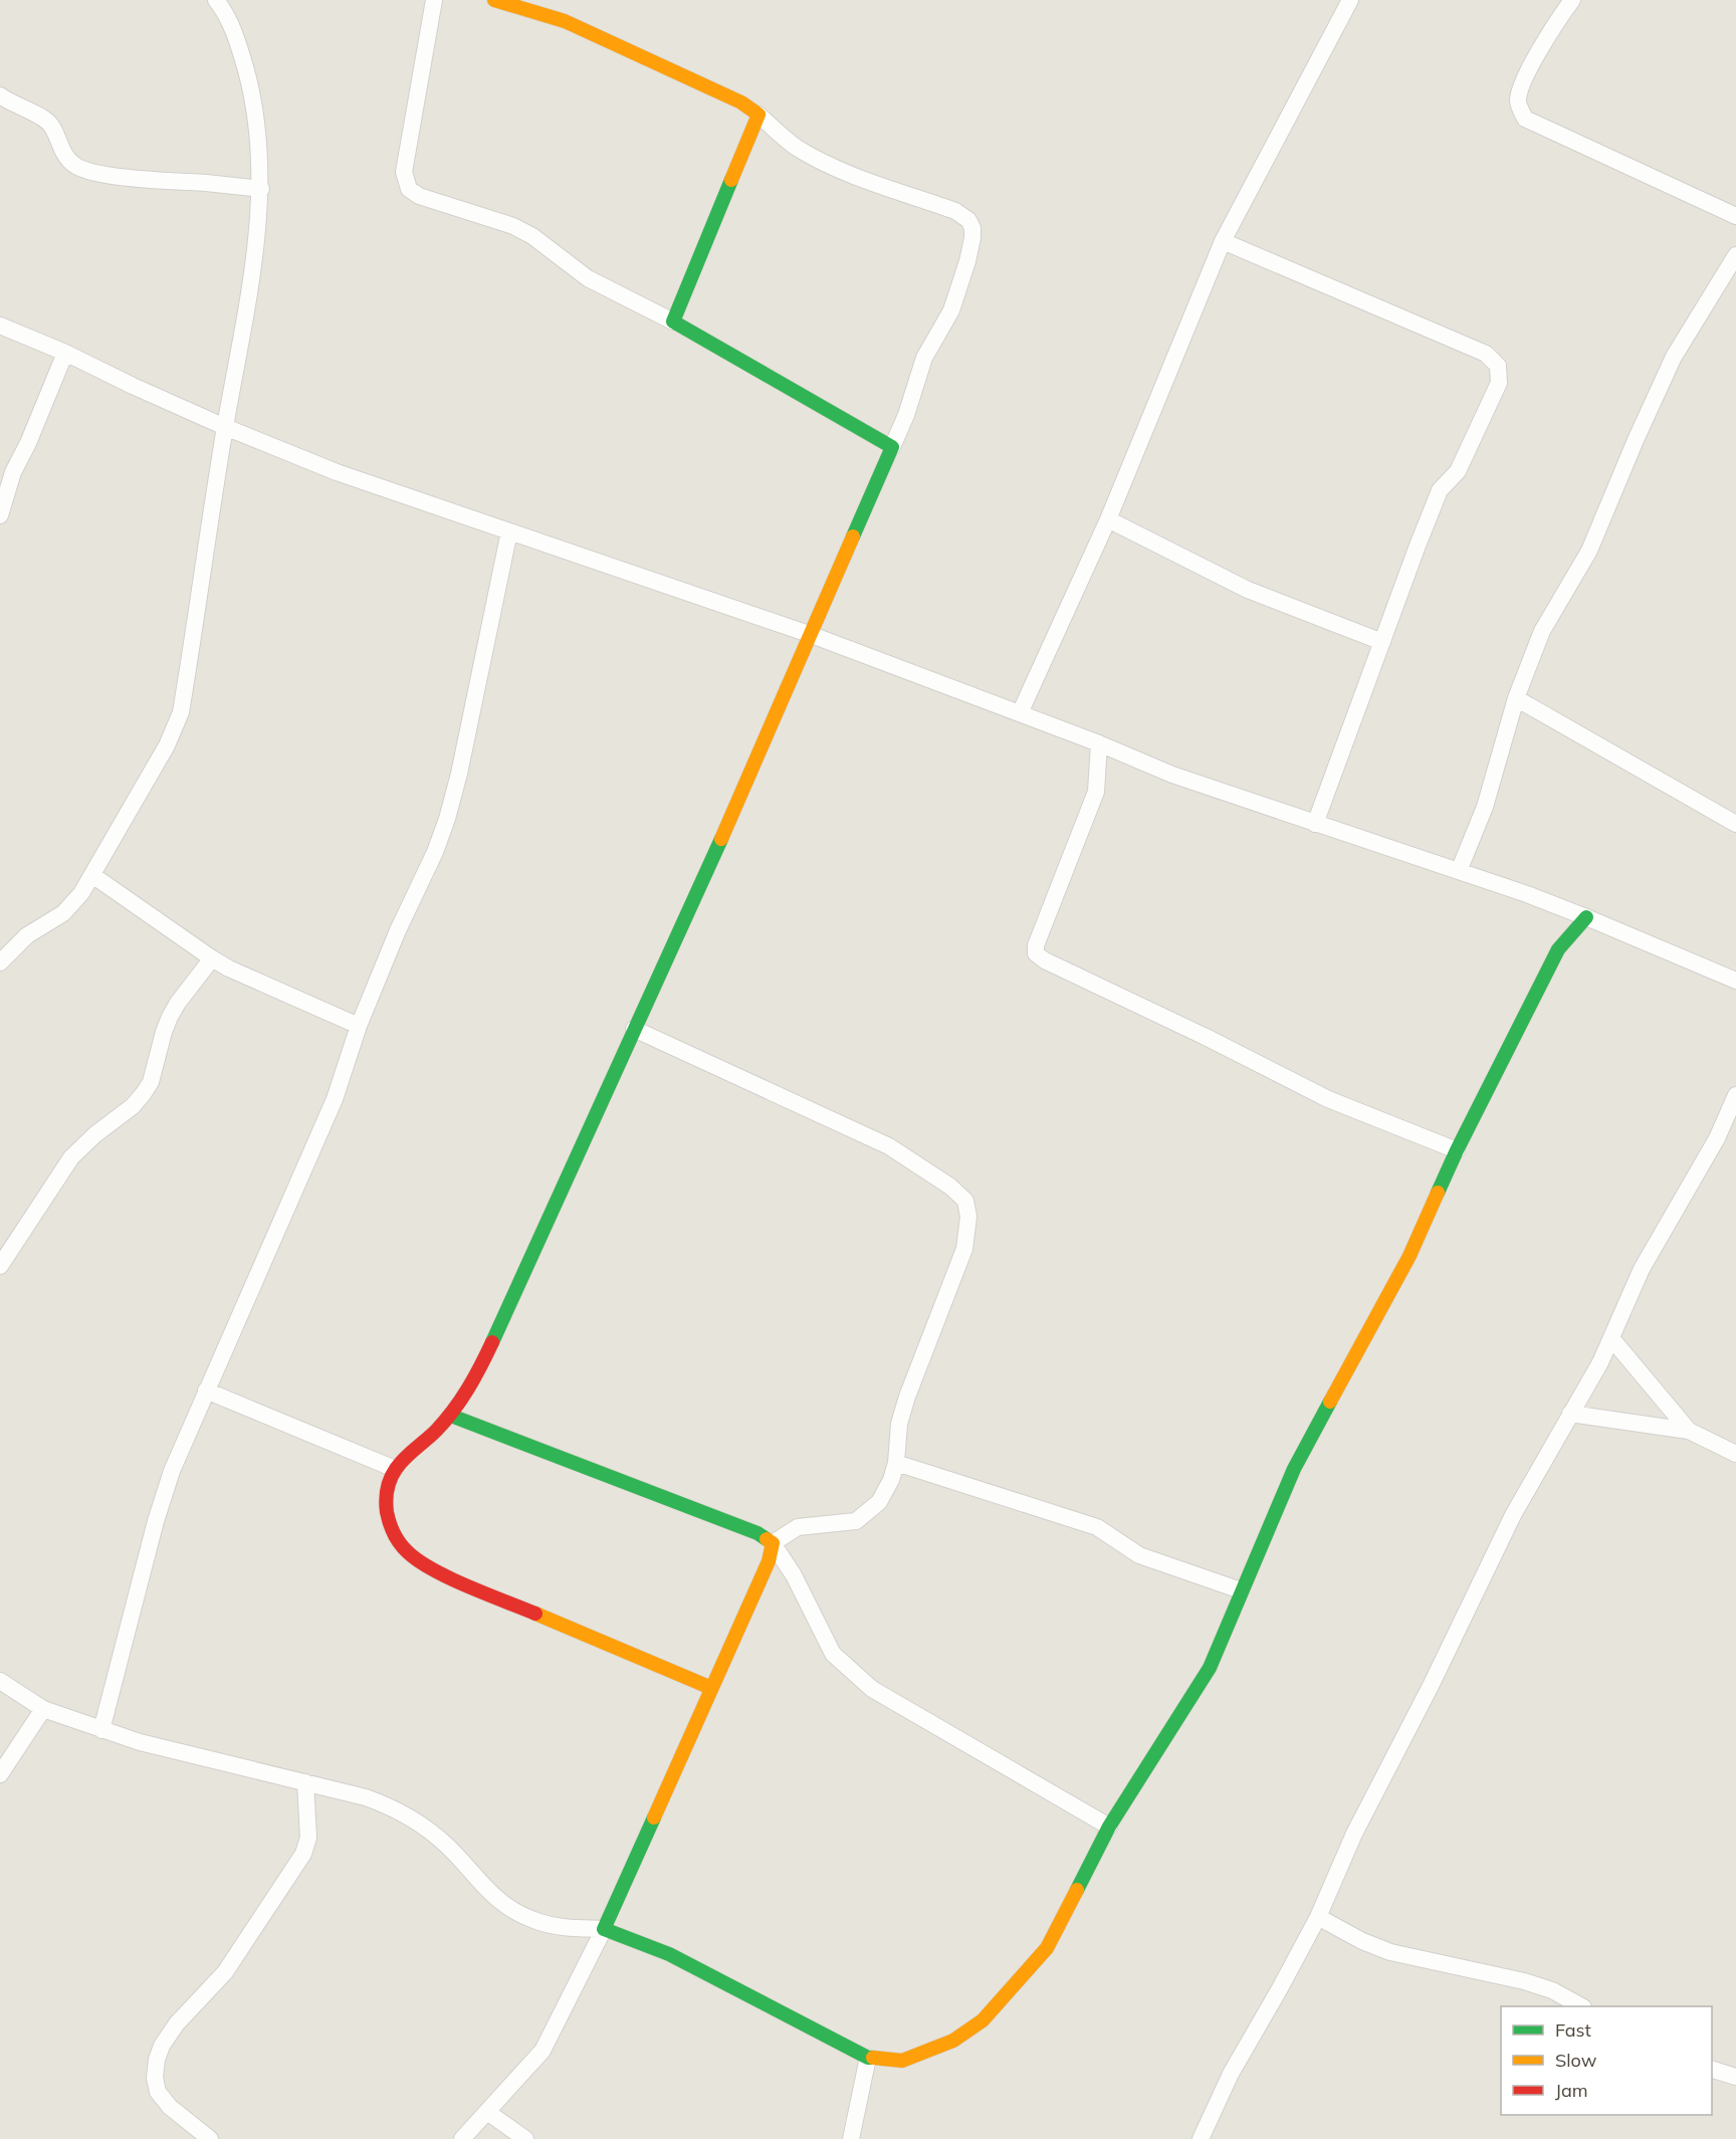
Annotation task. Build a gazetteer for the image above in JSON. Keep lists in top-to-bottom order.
{
  "legend": ["Fast", "Slow", "Jam"]
}
